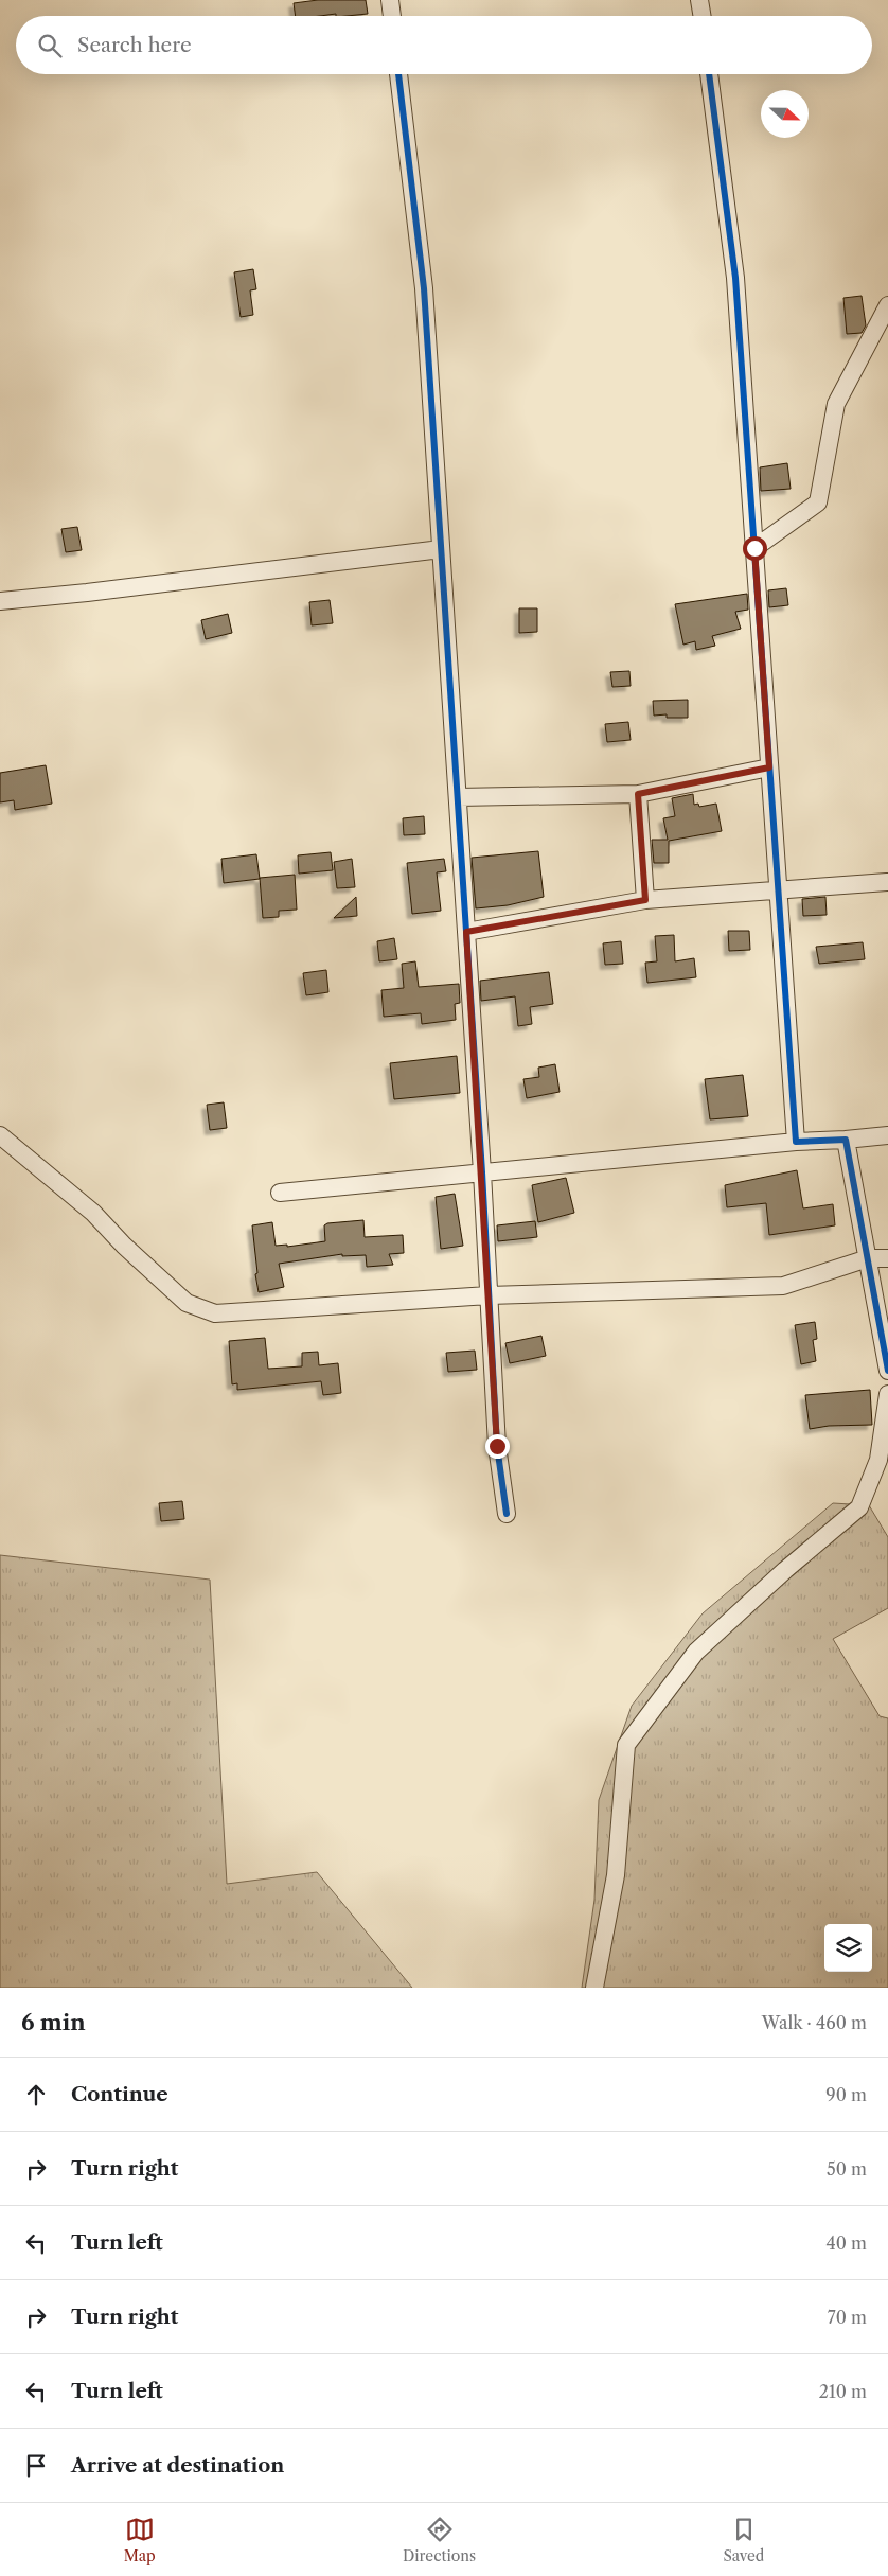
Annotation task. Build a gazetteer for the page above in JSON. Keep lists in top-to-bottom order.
{
  "north": "right",
  "page": {
    "search": "Search here",
    "heading": ["6 min", "Walk · 460 m"],
    "list": [
      ["Continue", "90 m"],
      ["Turn right", "50 m"],
      ["Turn left", "40 m"],
      ["Turn right", "70 m"],
      ["Turn left", "210 m"],
      "Arrive at destination"
    ],
    "nav": ["Map", "Directions", "Saved"]
  }
}
